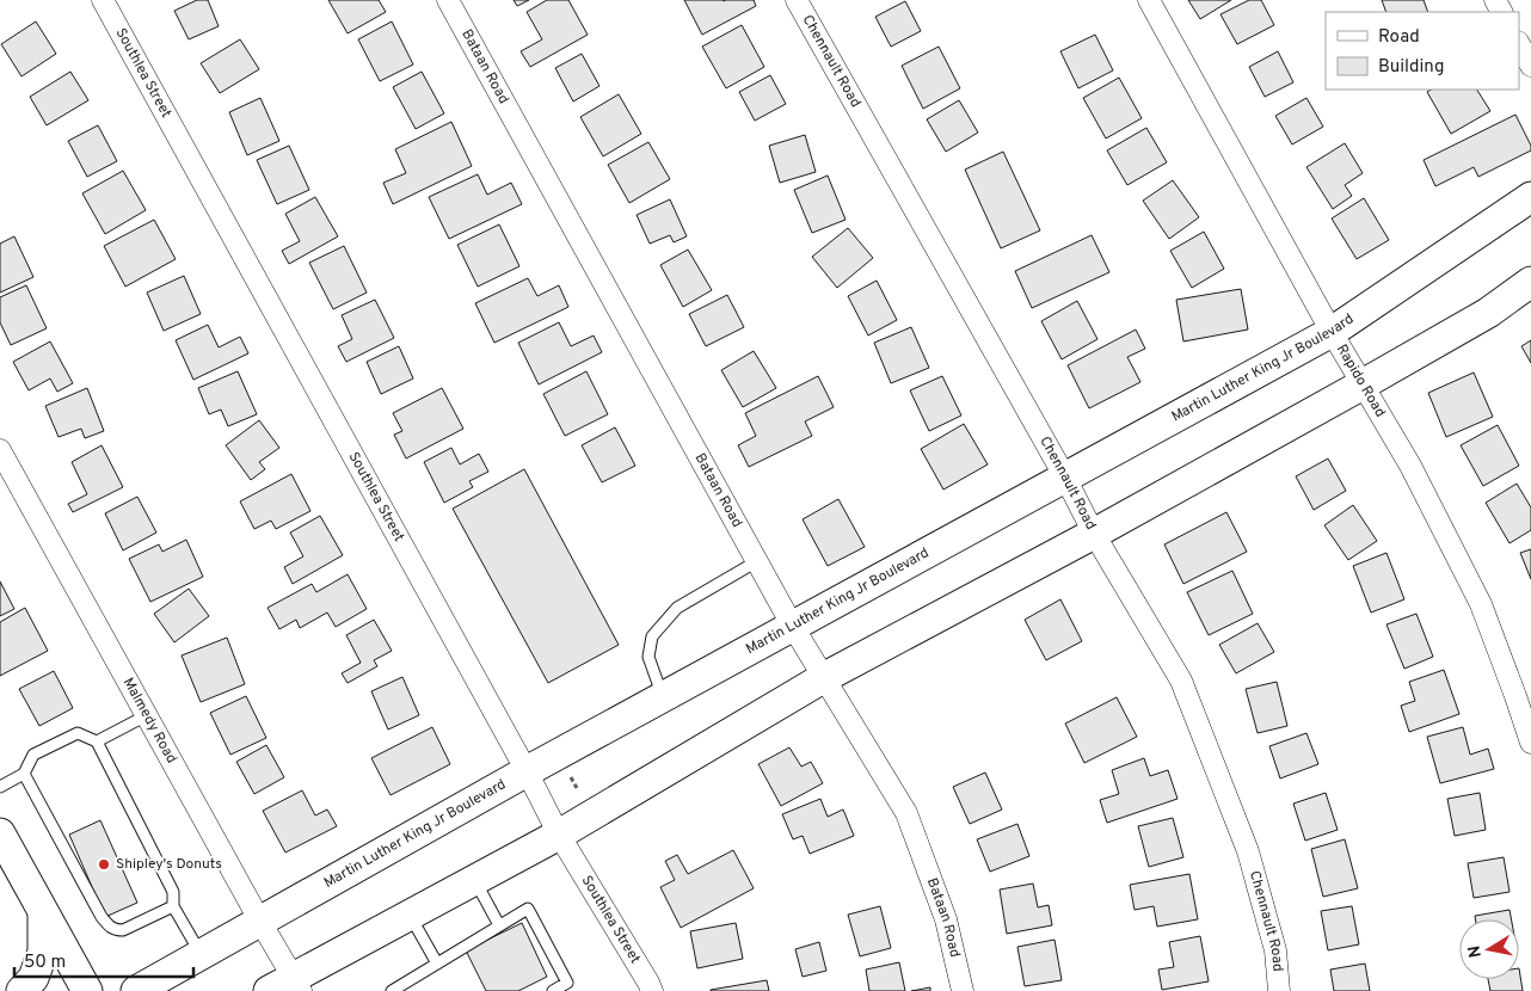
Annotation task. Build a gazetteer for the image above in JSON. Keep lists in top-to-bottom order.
{
  "streets": {
    "main road": ["Martin Luther King Jr Boulevard"],
    "street": [
      "Chennault Road",
      "Bataan Road",
      "Southlea Street",
      "Rapido Road",
      "Malmedy Road"
    ]
  },
  "crossings": [
    ["Chennault Road", "Martin Luther King Jr Boulevard"],
    ["Bataan Road", "Martin Luther King Jr Boulevard"],
    ["Southlea Street", "Martin Luther King Jr Boulevard"],
    ["Martin Luther King Jr Boulevard", "Rapido Road"],
    ["Martin Luther King Jr Boulevard", "Malmedy Road"]
  ],
  "places": ["Shipley's Donuts"],
  "legend": ["Road", "Building"],
  "scale_bar": "50 m",
  "north": "left"
}
